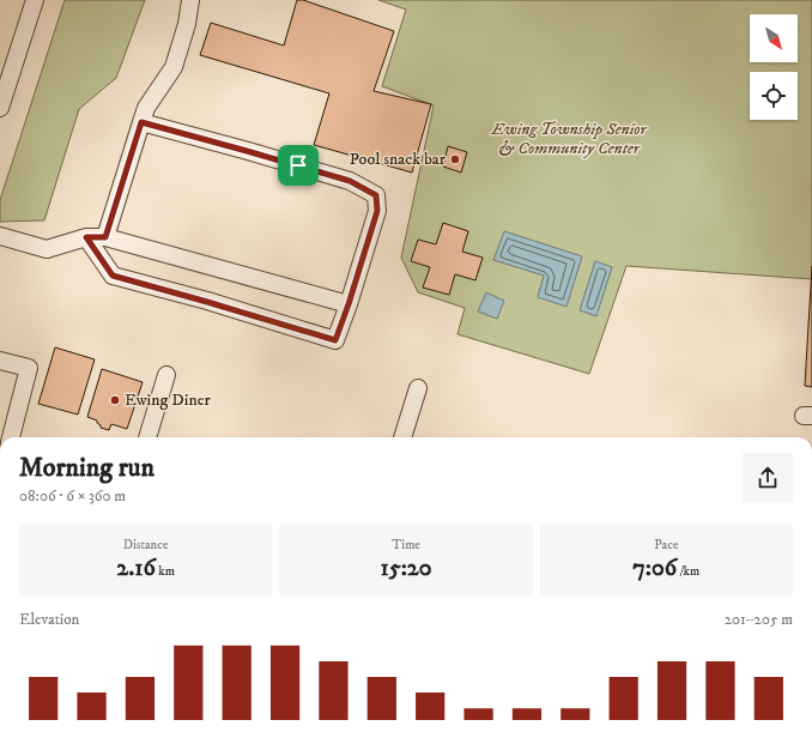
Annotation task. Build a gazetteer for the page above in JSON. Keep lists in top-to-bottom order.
{
  "parks": ["Ewing Township Senior & Community Center"],
  "places": ["Pool snack bar", "Ewing Diner"],
  "north": "bottom right",
  "page": {
    "heading": ["Morning run", "08:06 · 6 × 360 m"],
    "stats": [
      ["Distance", "2.16 km"],
      ["Time", "15:20"],
      ["Pace", "7:06 /km"]
    ],
    "chart": ["Elevation", "201–205 m"]
  }
}
